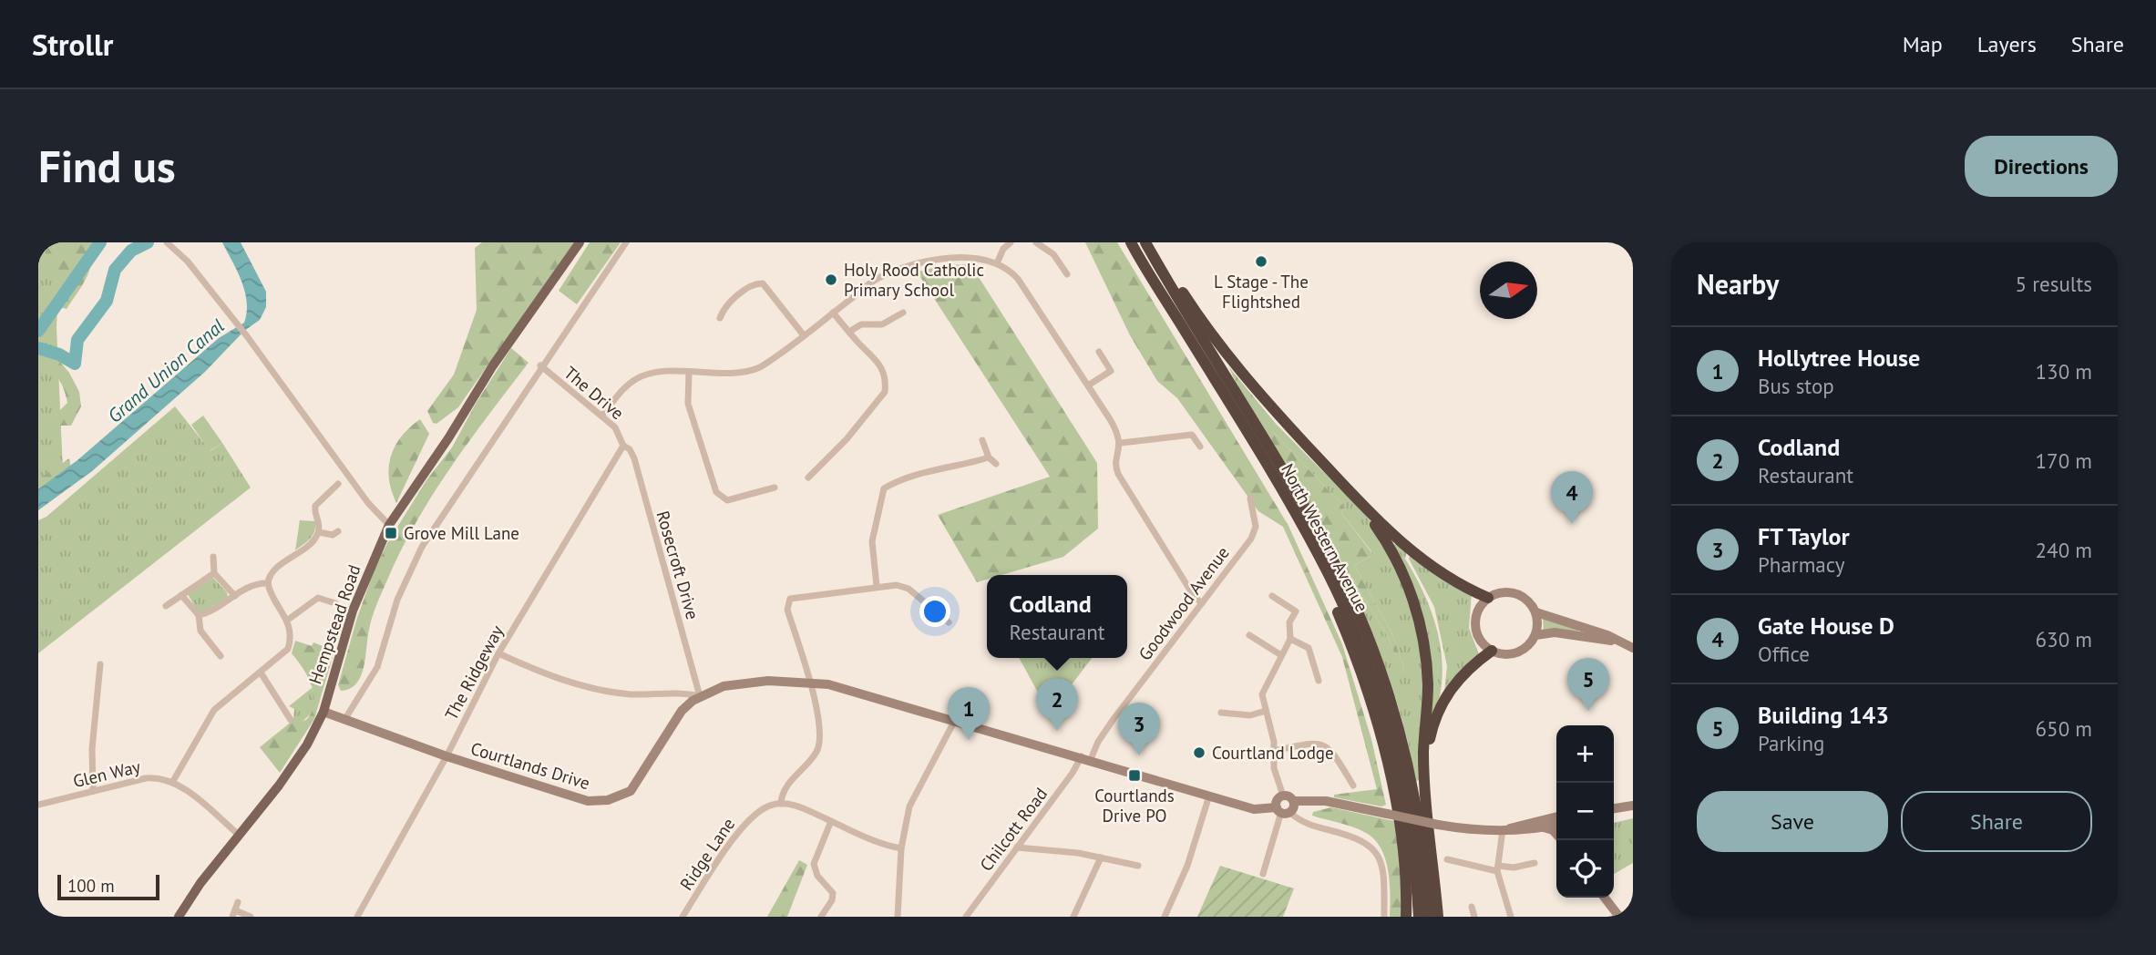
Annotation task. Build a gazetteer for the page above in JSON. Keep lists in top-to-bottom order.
{
  "streets": {
    "highway": ["North Western Avenue"],
    "main road": ["Hempstead Road"],
    "street": [
      "The Drive",
      "Rosecroft Drive",
      "Goodwood Avenue",
      "The Ridgeway",
      "Courtlands Drive",
      "Glen Way",
      "Chilcott Road",
      "Ridge Lane"
    ]
  },
  "crossings": [
    ["The Drive", "Rosecroft Drive"],
    ["The Drive", "The Ridgeway"],
    ["Rosecroft Drive", "The Ridgeway"],
    ["Rosecroft Drive", "Courtlands Drive"],
    ["Goodwood Avenue", "Courtlands Drive"],
    ["Goodwood Avenue", "Chilcott Road"],
    ["Hempstead Road", "Courtlands Drive"],
    ["The Ridgeway", "Courtlands Drive"],
    ["Courtlands Drive", "Chilcott Road"]
  ],
  "water": ["Grand Union Canal"],
  "places": {
    "other": ["L Stage - The Flightshed", "Holy Rood Catholic Primary School", "Courtland Lodge"],
    "transit": ["Grove Mill Lane", "Courtlands Drive PO"]
  },
  "scale_bar": "100 m",
  "north": "right",
  "page": {
    "header": "Strollr",
    "nav": ["Map", "Layers", "Share"],
    "buttons": [
      "Directions",
      ["Save", "Share"]
    ],
    "title": "Find us",
    "heading": ["Nearby", "5 results"],
    "list": [
      {
        "mark": "1",
        "name": "Hollytree House",
        "note": "Bus stop",
        "value": "130 m"
      },
      {
        "mark": "2",
        "name": "Codland",
        "note": "Restaurant",
        "value": "170 m"
      },
      {
        "mark": "3",
        "name": "FT Taylor",
        "note": "Pharmacy",
        "value": "240 m"
      },
      {
        "mark": "4",
        "name": "Gate House D",
        "note": "Office",
        "value": "630 m"
      },
      {
        "mark": "5",
        "name": "Building 143",
        "note": "Parking",
        "value": "650 m"
      }
    ],
    "pins": [
      "4",
      "5",
      "2",
      "1",
      "3"
    ],
    "popup": ["Codland", "Restaurant"],
    "map_buttons": ["+", "−"],
    "scale": "100 m"
  }
}
